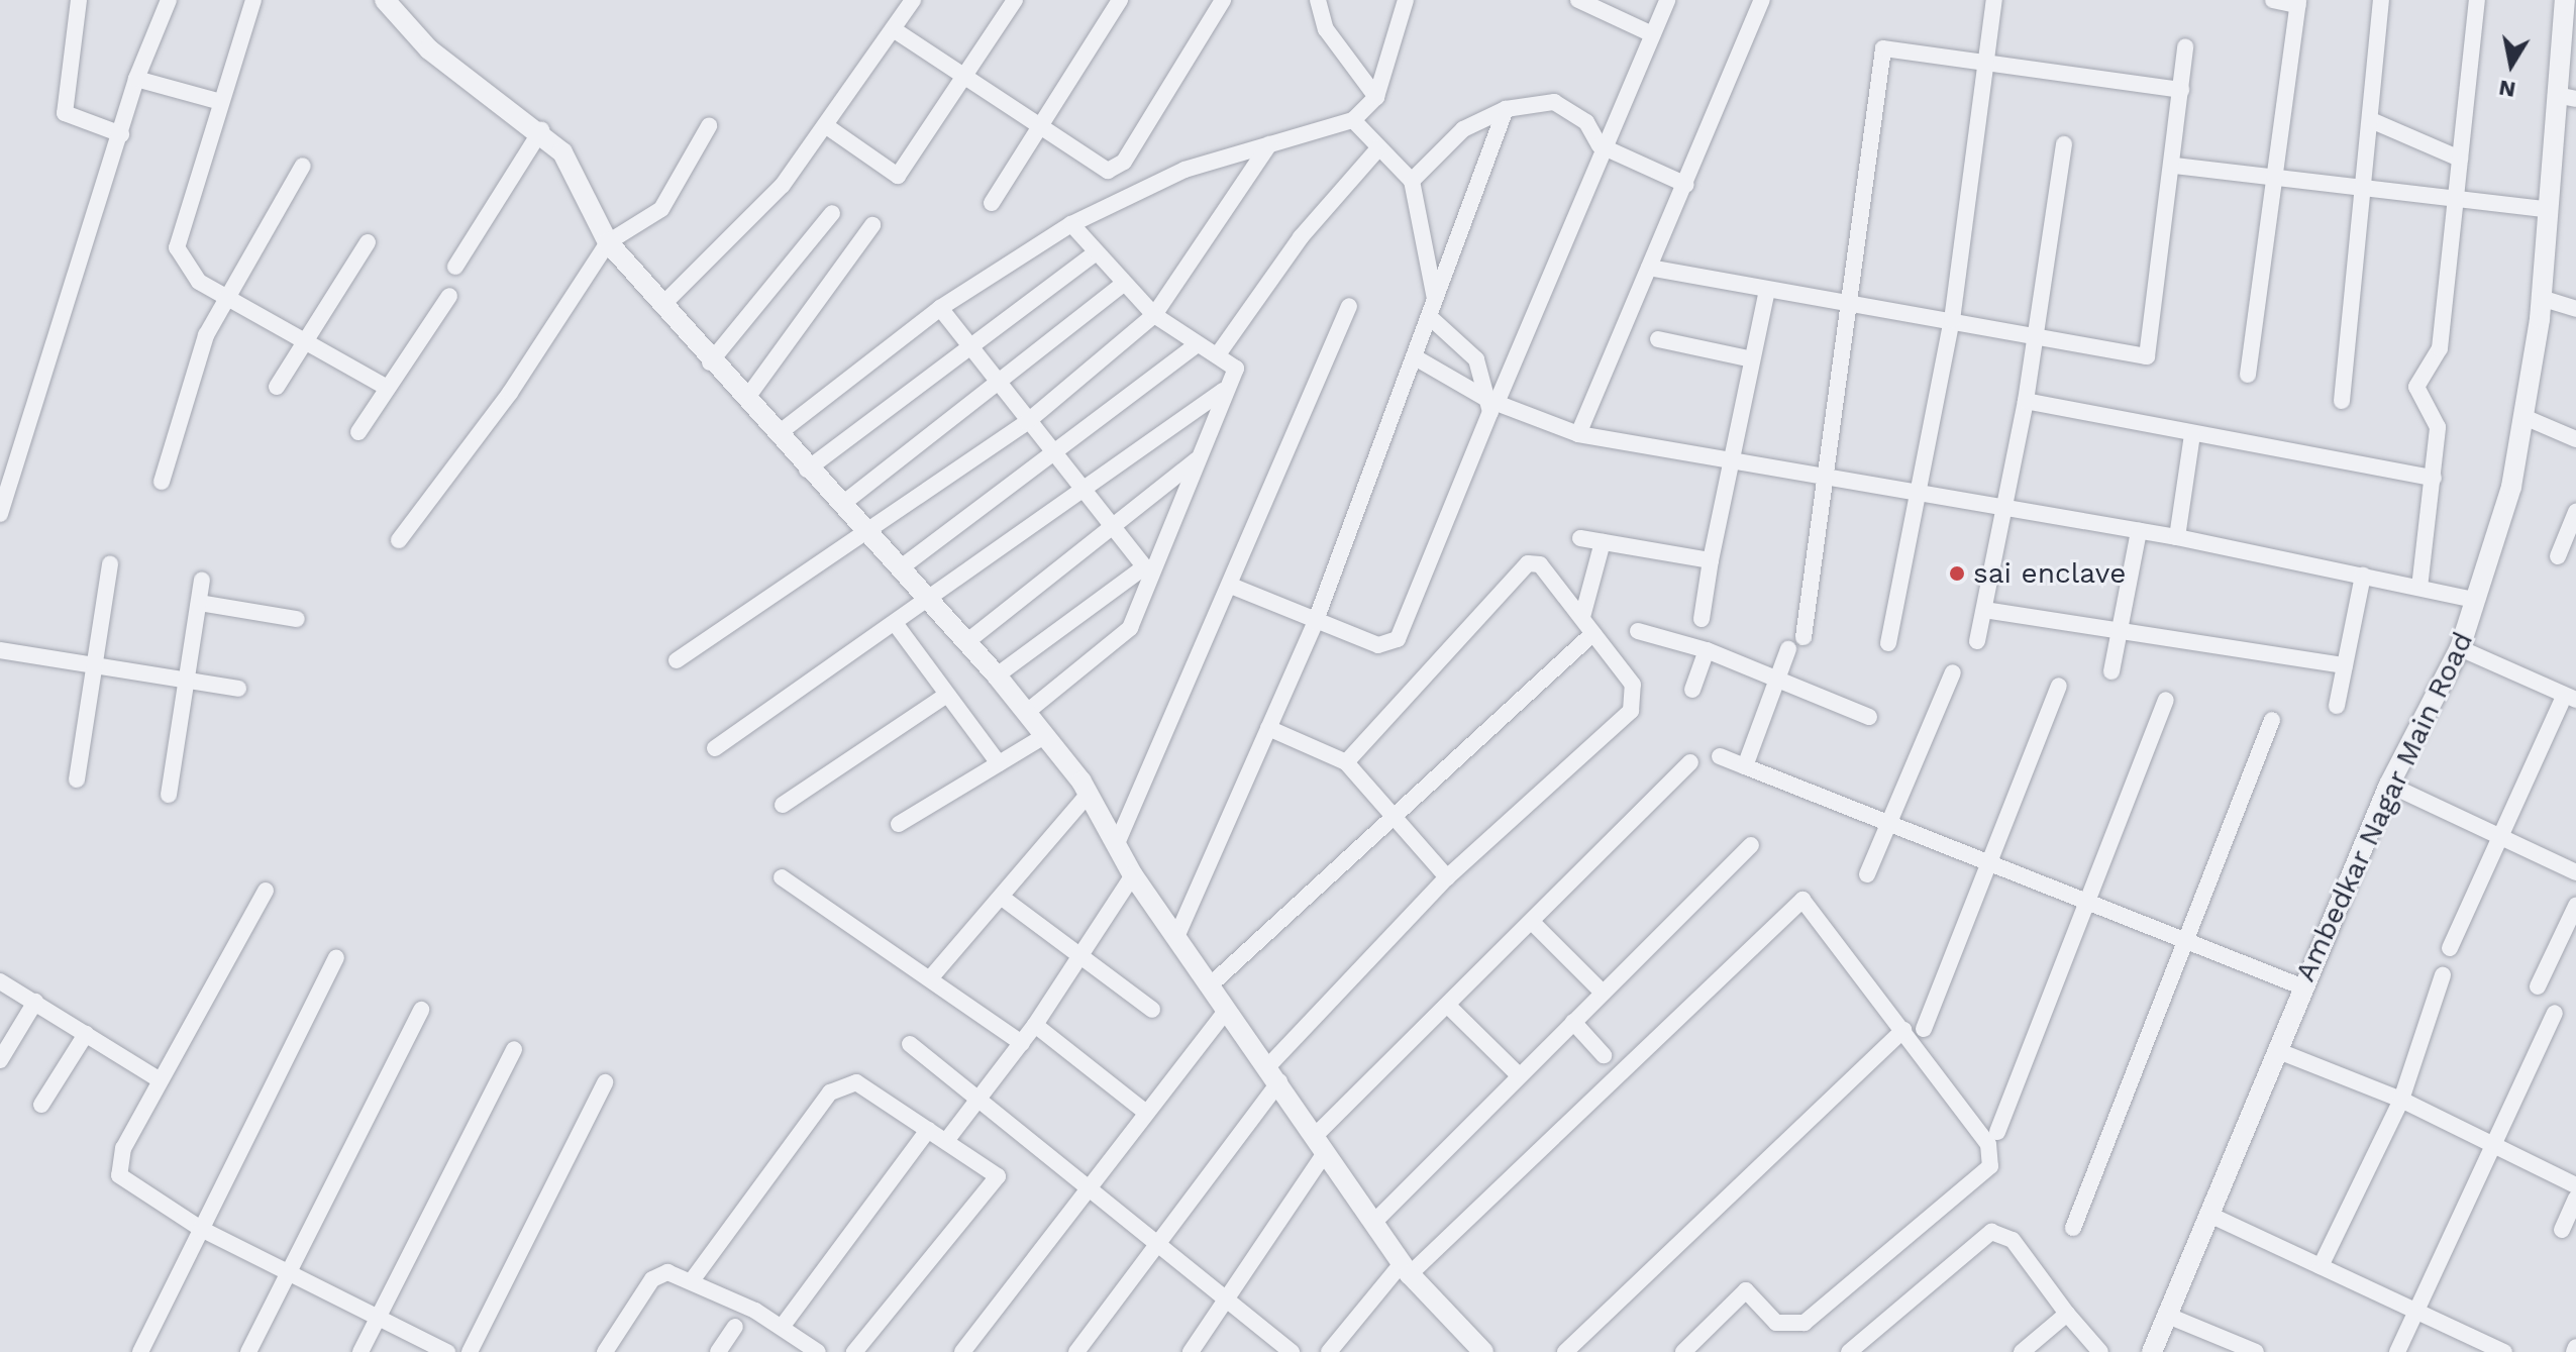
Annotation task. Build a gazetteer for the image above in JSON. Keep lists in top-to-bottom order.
{
  "streets": {
    "street": ["Ambedkar Nagar Main Road"]
  },
  "places": ["sai enclave"],
  "north": "bottom"
}
